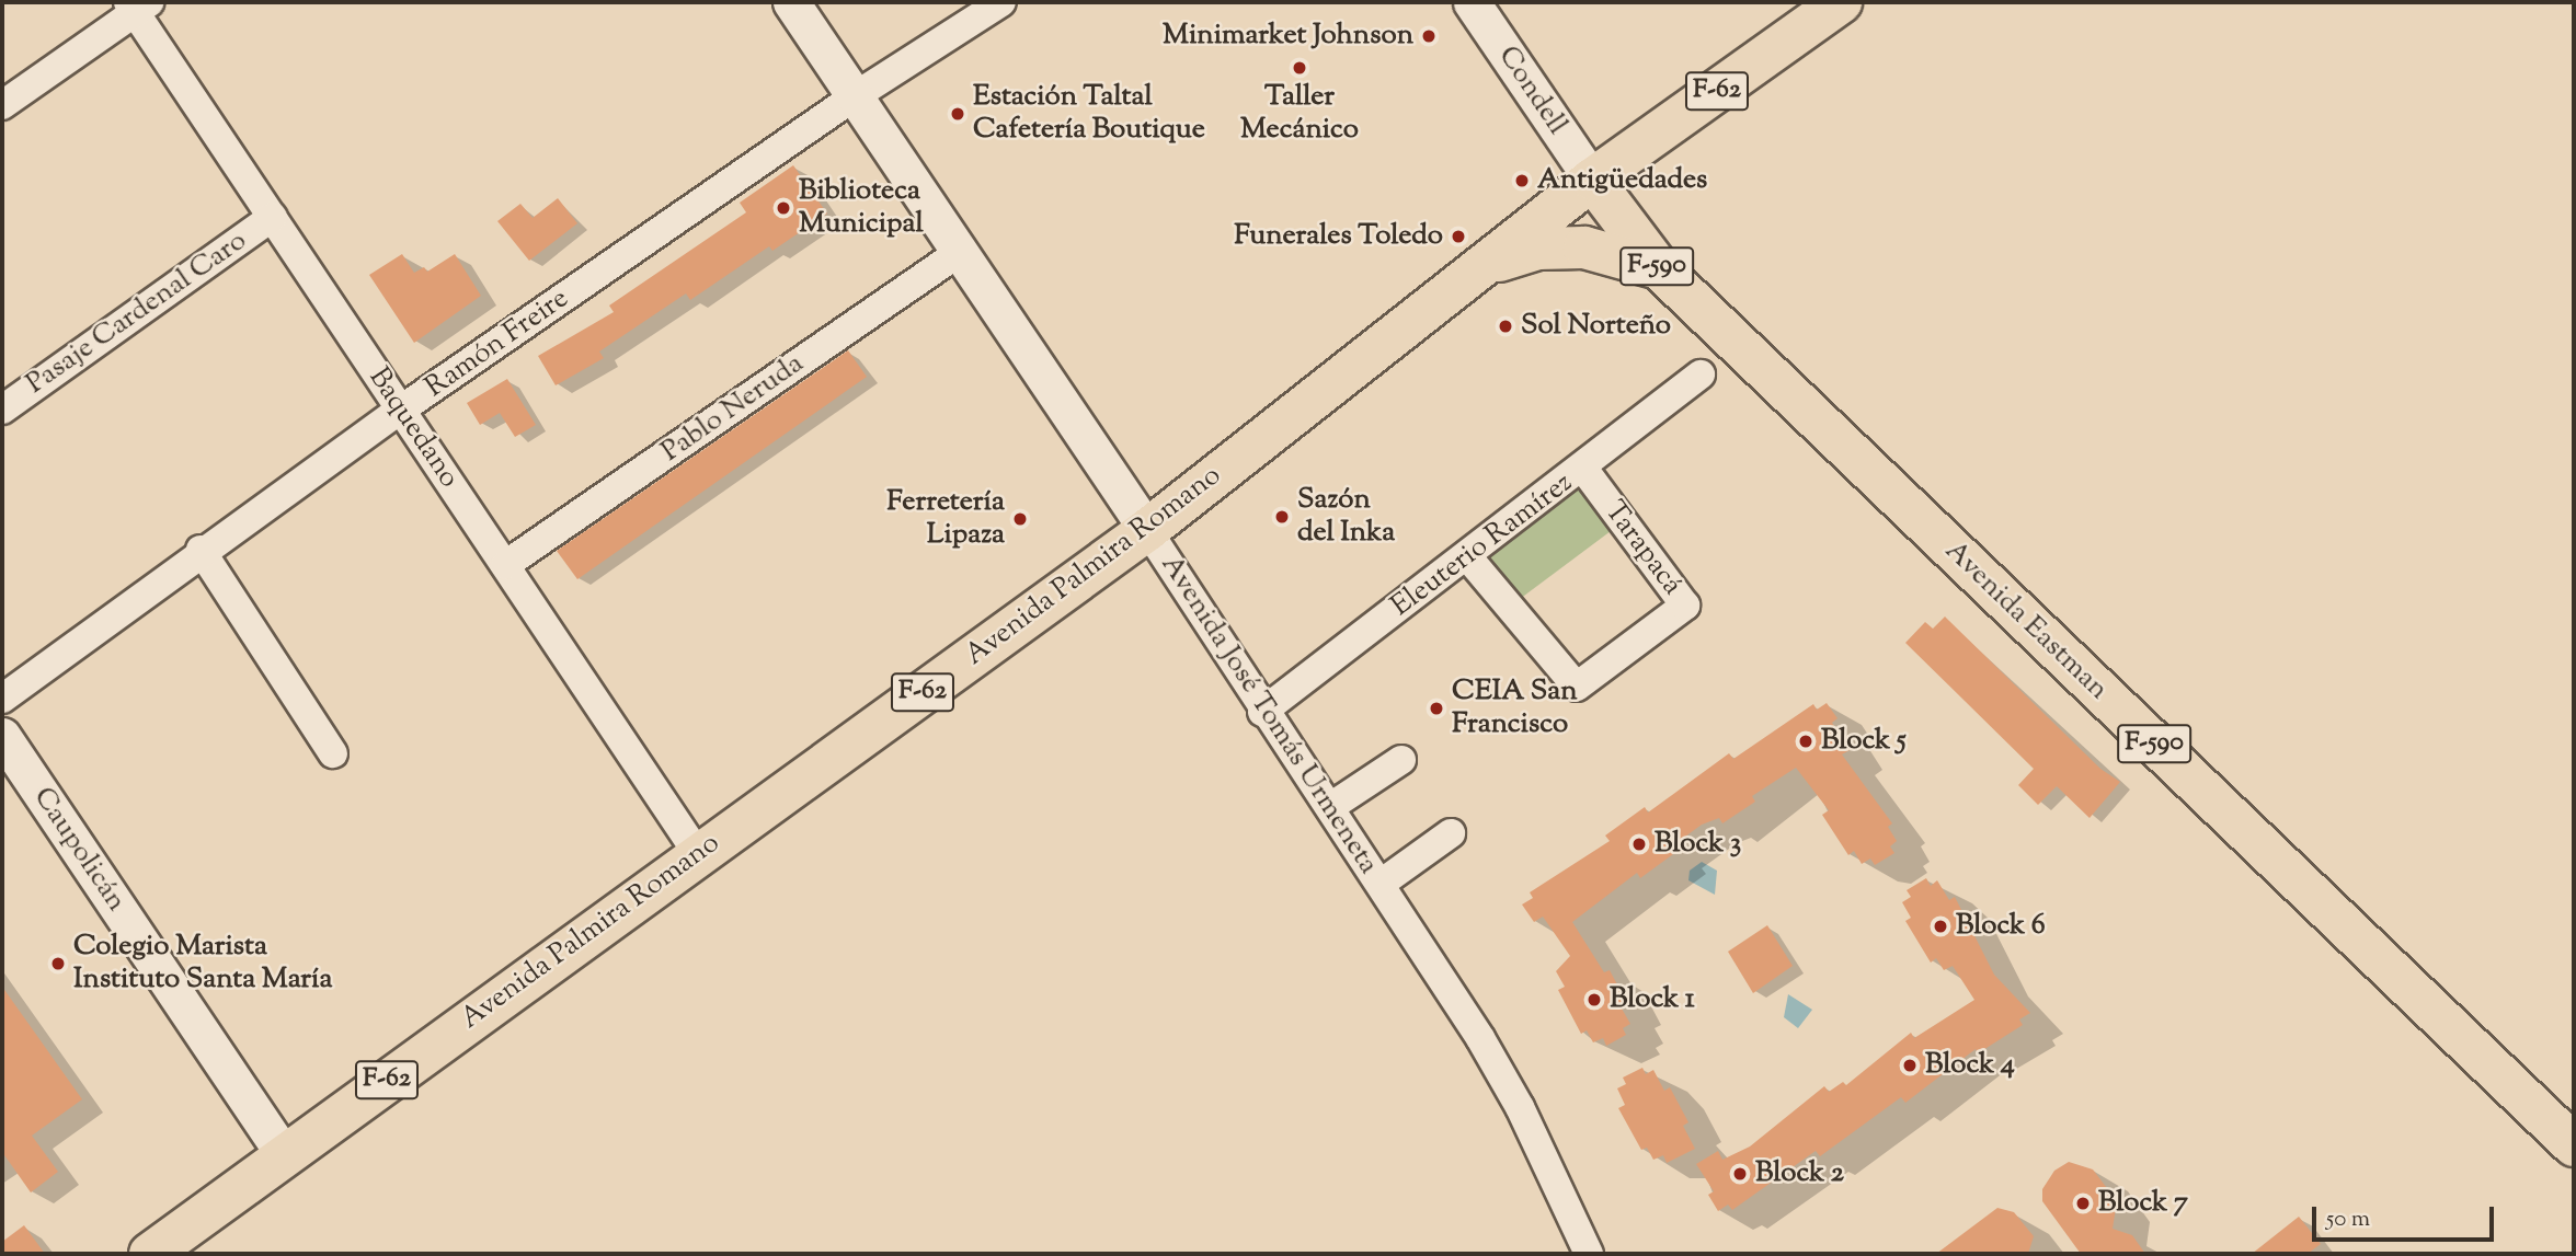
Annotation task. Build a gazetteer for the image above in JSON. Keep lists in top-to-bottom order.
{
  "streets": {
    "main road": [
      "F-62",
      "F-590",
      "Avenida Palmira Romano",
      "Avenida Eastman"
    ],
    "street": [
      "Condell",
      "Pasaje Cardenal Caro",
      "Ramón Freire",
      "Pablo Neruda",
      "Baquedano",
      "Eleuterio Ramírez",
      "Tarapacá",
      "Avenida José Tomás Urmeneta",
      "Caupolicán"
    ]
  },
  "crossings": [
    ["Condell", "Avenida Palmira Romano"],
    ["Condell", "Avenida Eastman"],
    ["Pasaje Cardenal Caro", "Baquedano"],
    ["Ramón Freire", "Baquedano"],
    ["Ramón Freire", "Avenida José Tomás Urmeneta"],
    ["Pablo Neruda", "Baquedano"],
    ["Pablo Neruda", "Avenida José Tomás Urmeneta"],
    ["Baquedano", "Avenida Palmira Romano"],
    ["Eleuterio Ramírez", "Tarapacá"],
    ["Eleuterio Ramírez", "Avenida José Tomás Urmeneta"],
    ["Avenida Palmira Romano", "Avenida Eastman"],
    ["Avenida Palmira Romano", "Avenida José Tomás Urmeneta"],
    ["Avenida Palmira Romano", "Caupolicán"]
  ],
  "places": [
    "Minimarket Johnson",
    "Taller Mecánico",
    "Estación Taltal Cafetería Boutique",
    "Antigüedades",
    "Biblioteca Municipal",
    "Funerales Toledo",
    "Sol Norteño",
    "Sazón del Inka",
    "Ferretería Lipaza",
    "CEIA San Francisco",
    "Block 5",
    "Block 3",
    "Block 6",
    "Colegio Marista Instituto Santa María",
    "Block 1",
    "Block 4",
    "Block 2",
    "Block 7"
  ],
  "scale_bar": "50 m"
}
